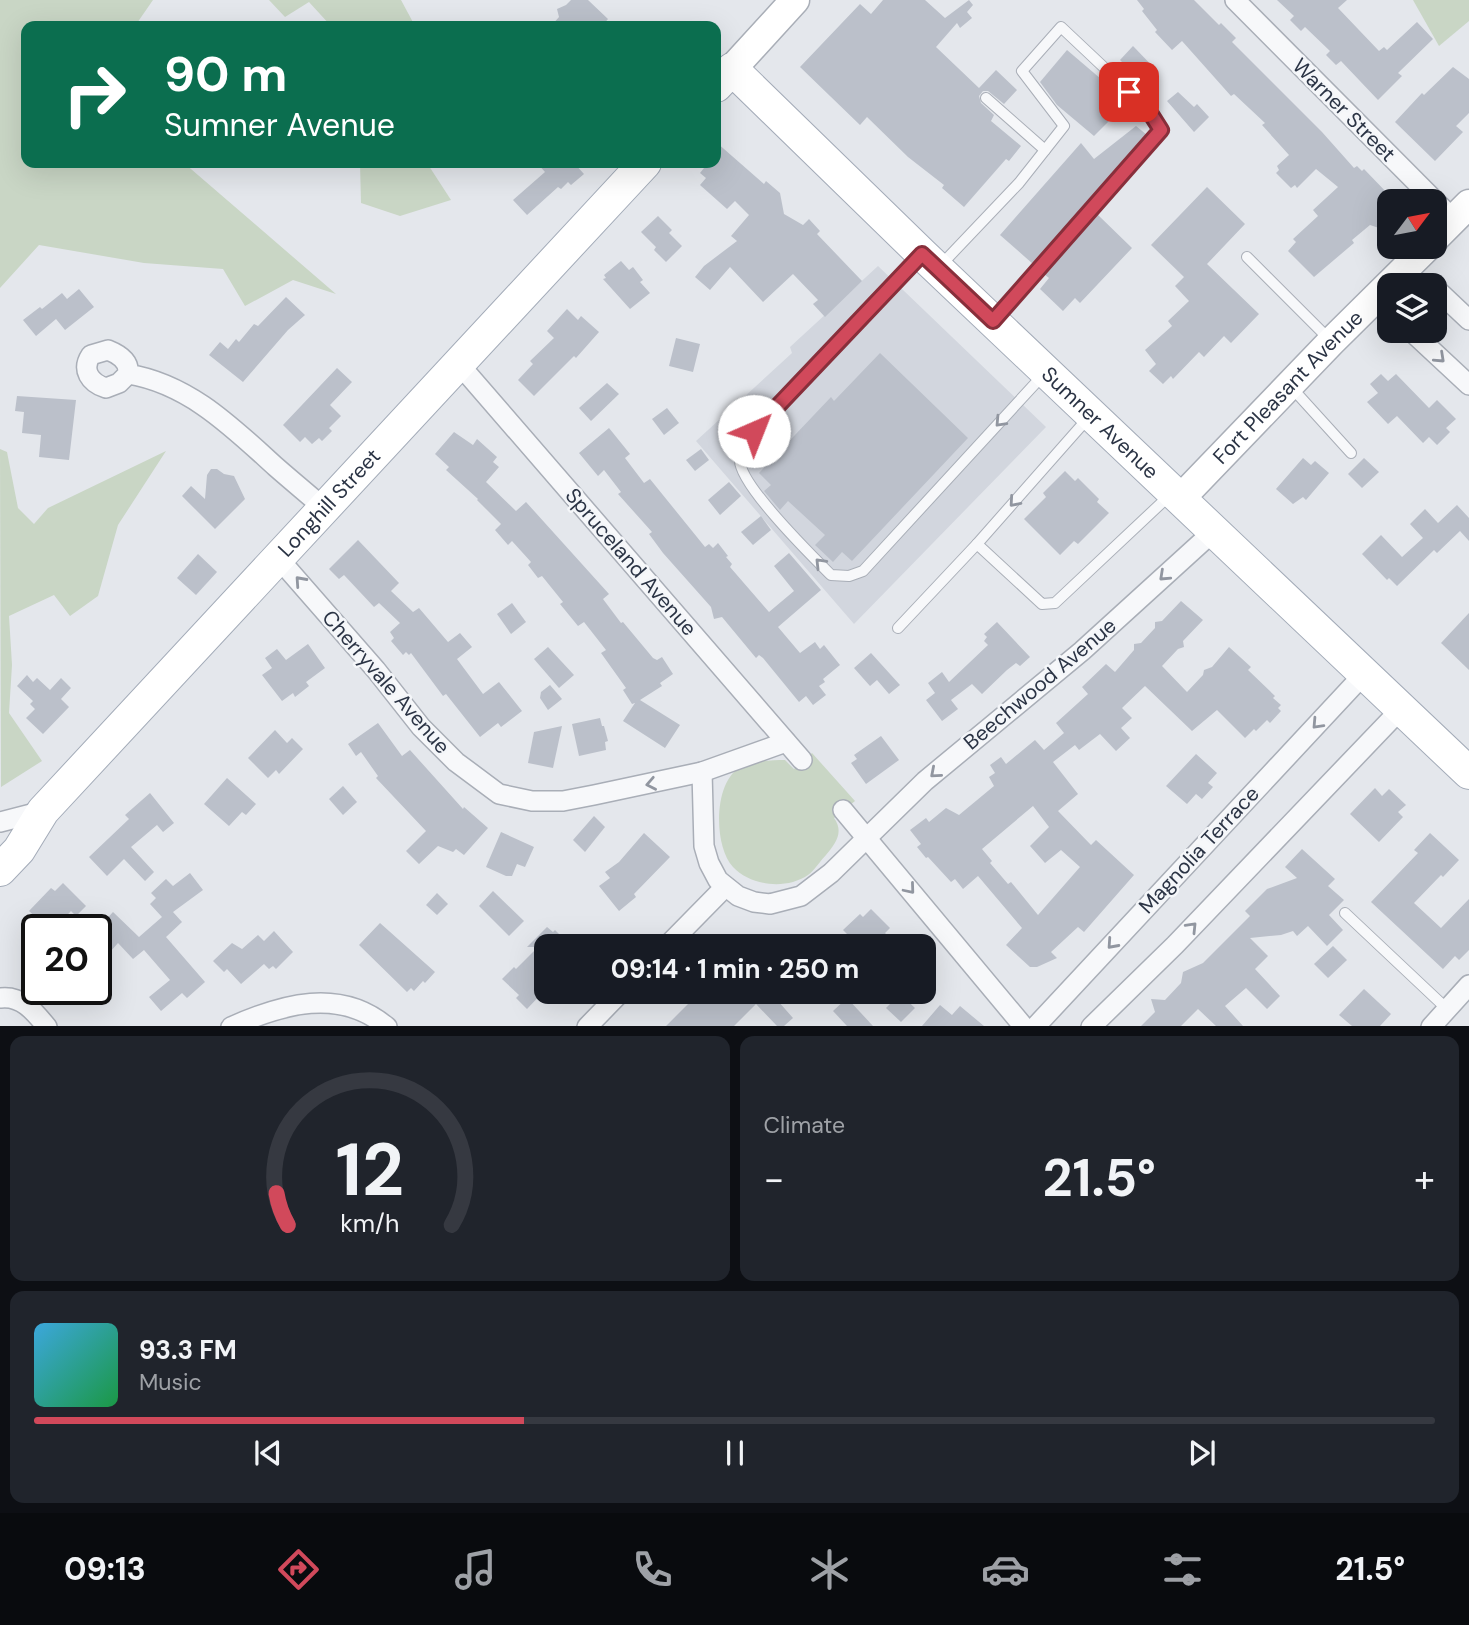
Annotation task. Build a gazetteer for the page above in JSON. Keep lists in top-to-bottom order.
{
  "streets": {
    "main road": ["Sumner Avenue", "Longhill Street"],
    "street": [
      "Warner Street",
      "Fort Pleasant Avenue",
      "Spruceland Avenue",
      "Cherryvale Avenue",
      "Beechwood Avenue",
      "Magnolia Terrace"
    ]
  },
  "crossings": [
    ["Fort Pleasant Avenue", "Sumner Avenue"],
    ["Sumner Avenue", "Beechwood Avenue"],
    ["Sumner Avenue", "Magnolia Terrace"],
    ["Longhill Street", "Spruceland Avenue"],
    ["Longhill Street", "Cherryvale Avenue"],
    ["Spruceland Avenue", "Cherryvale Avenue"]
  ],
  "one_way": ["Cherryvale Avenue", "Beechwood Avenue"],
  "north": "top right",
  "page": {
    "turn": ["90 m", "Sumner Avenue"],
    "limit": "20",
    "trip": "09:14 · 1 min · 250 m",
    "tile": "Climate",
    "heat": ["−", "21.5°", "+"],
    "song": ["93.3 FM", "Music"],
    "tabs": ["09:13", "21.5°"],
    "gauge": ["12", "km/h"]
  }
}
